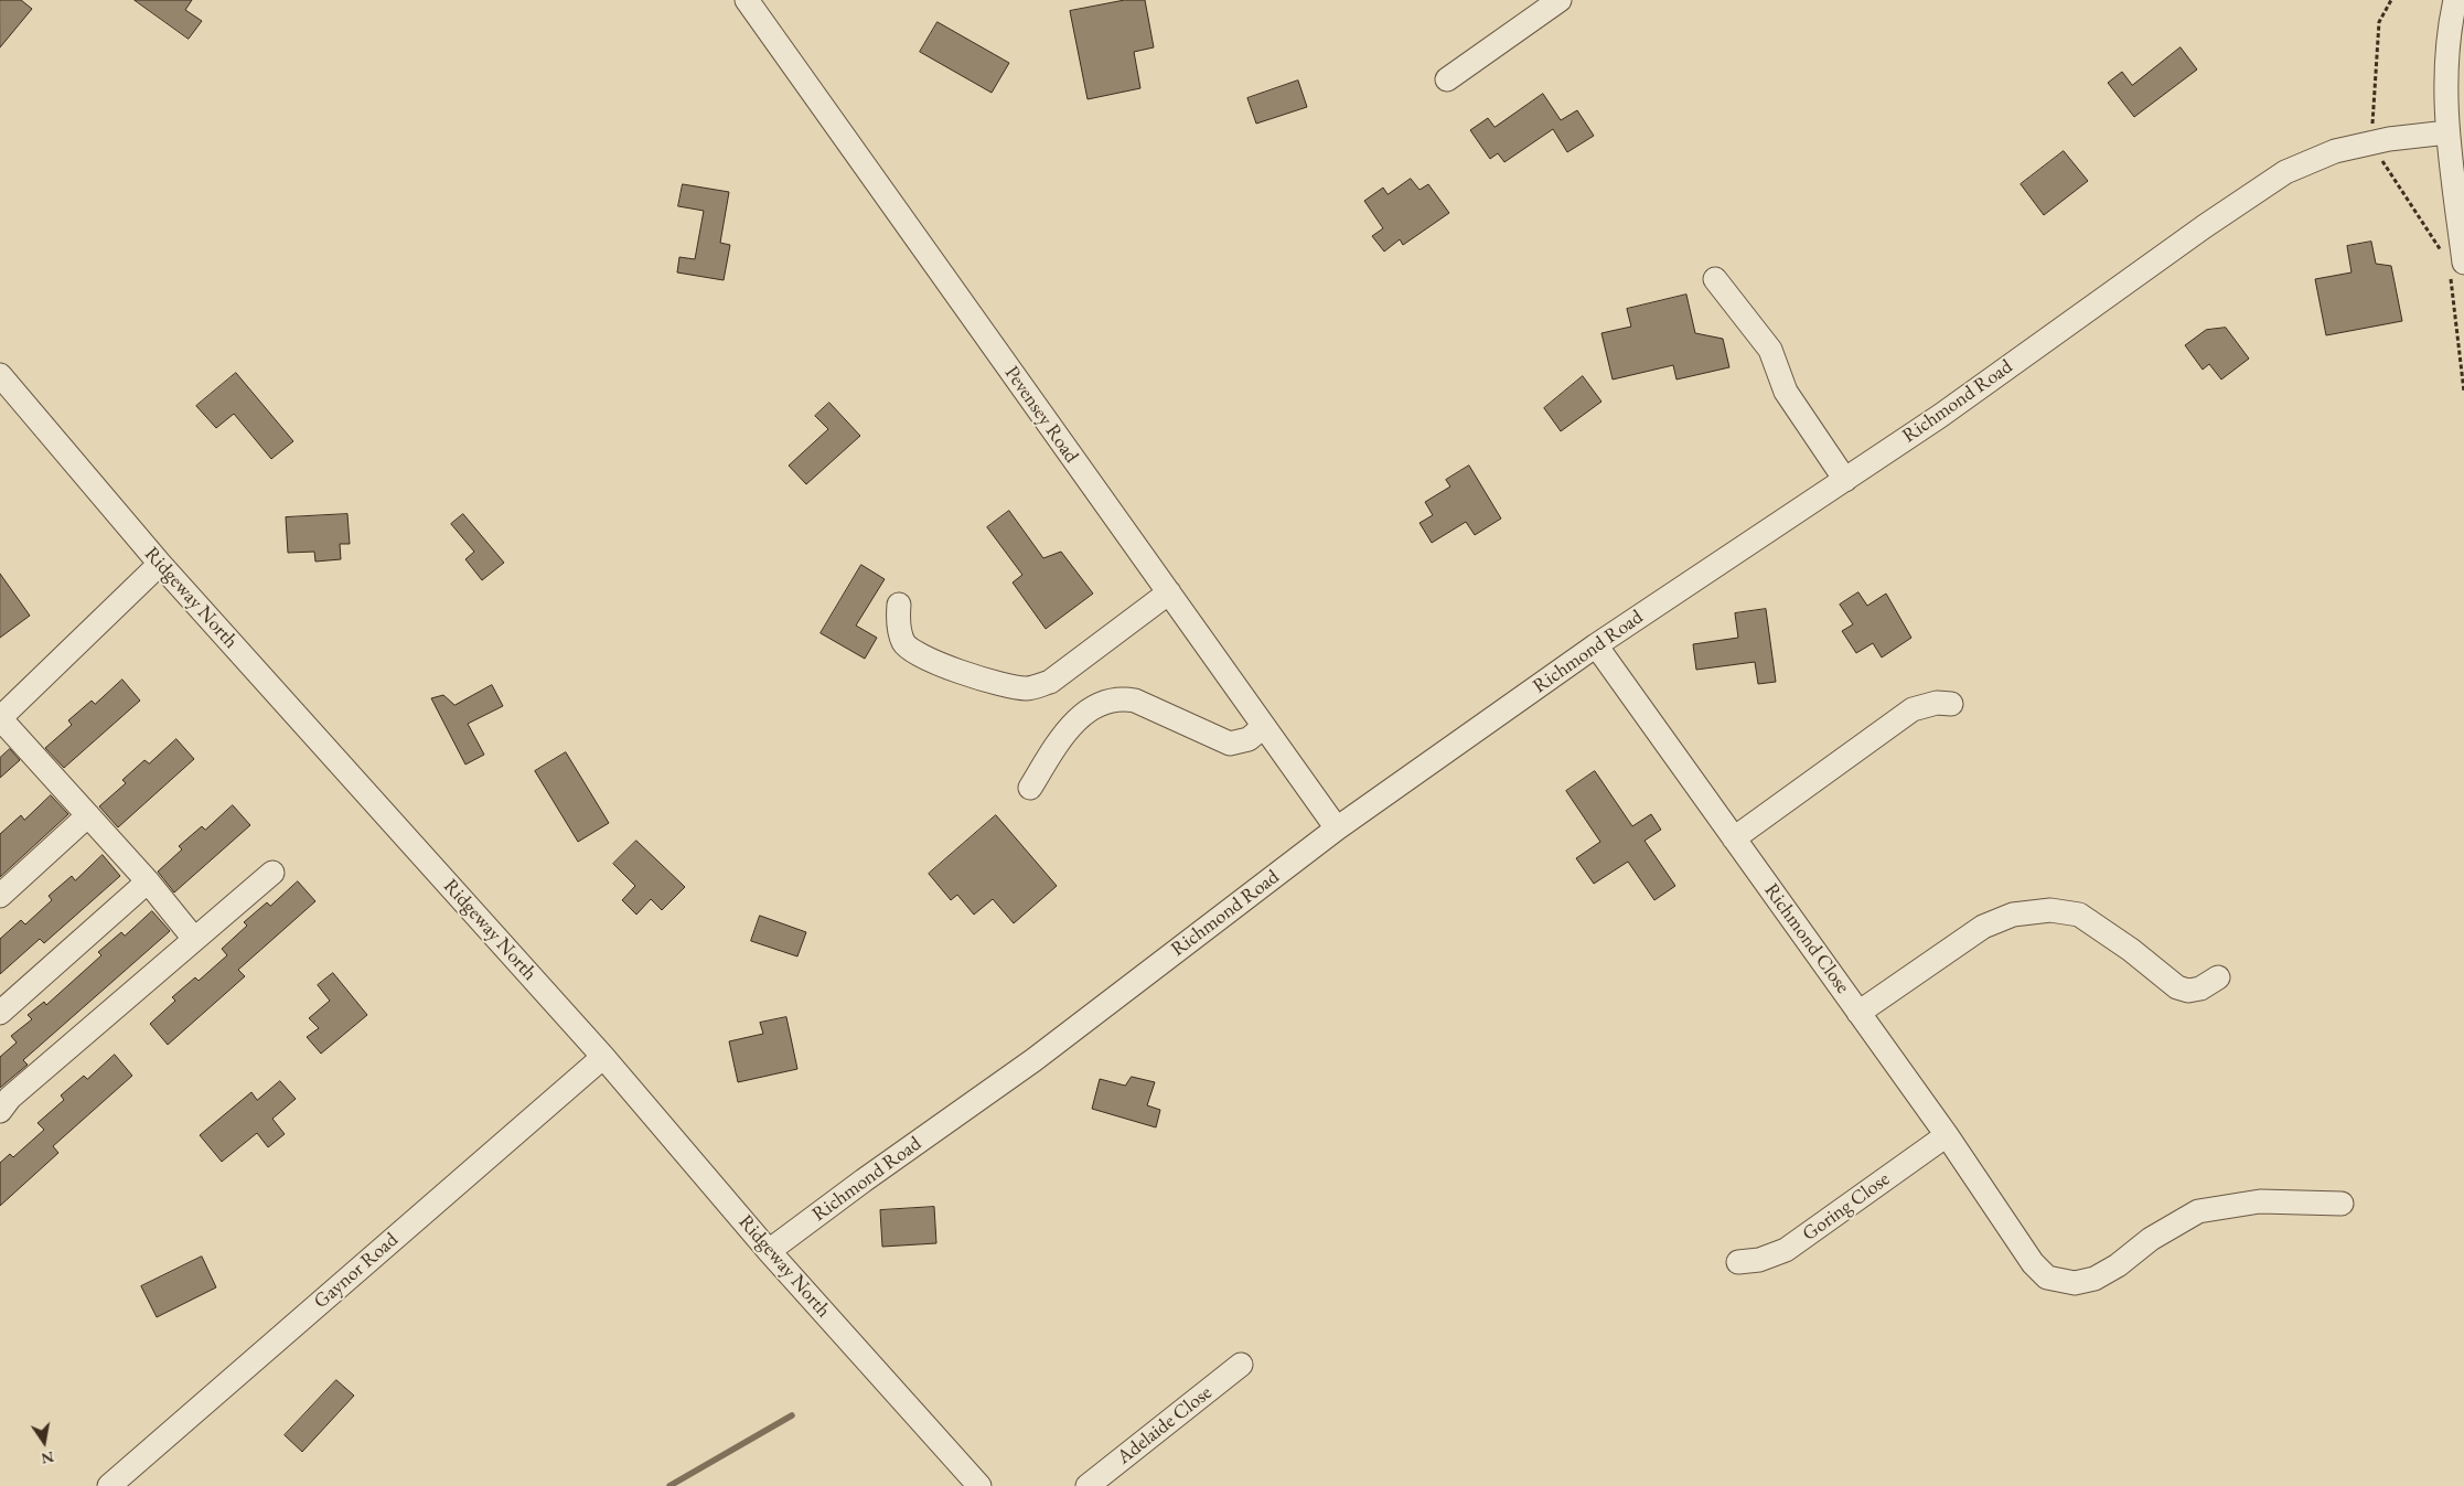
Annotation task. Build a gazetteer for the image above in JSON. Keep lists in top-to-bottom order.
{
  "streets": {
    "street": [
      "Richmond Road",
      "Pevensey Road",
      "Ridgeway North",
      "Richmond Close",
      "Goring Close",
      "Gaynor Road",
      "Adelaide Close"
    ]
  },
  "crossings": [
    ["Richmond Road", "Pevensey Road"],
    ["Richmond Road", "Ridgeway North"],
    ["Richmond Road", "Richmond Close"],
    ["Ridgeway North", "Gaynor Road"],
    ["Richmond Close", "Goring Close"]
  ],
  "north": "bottom"
}
